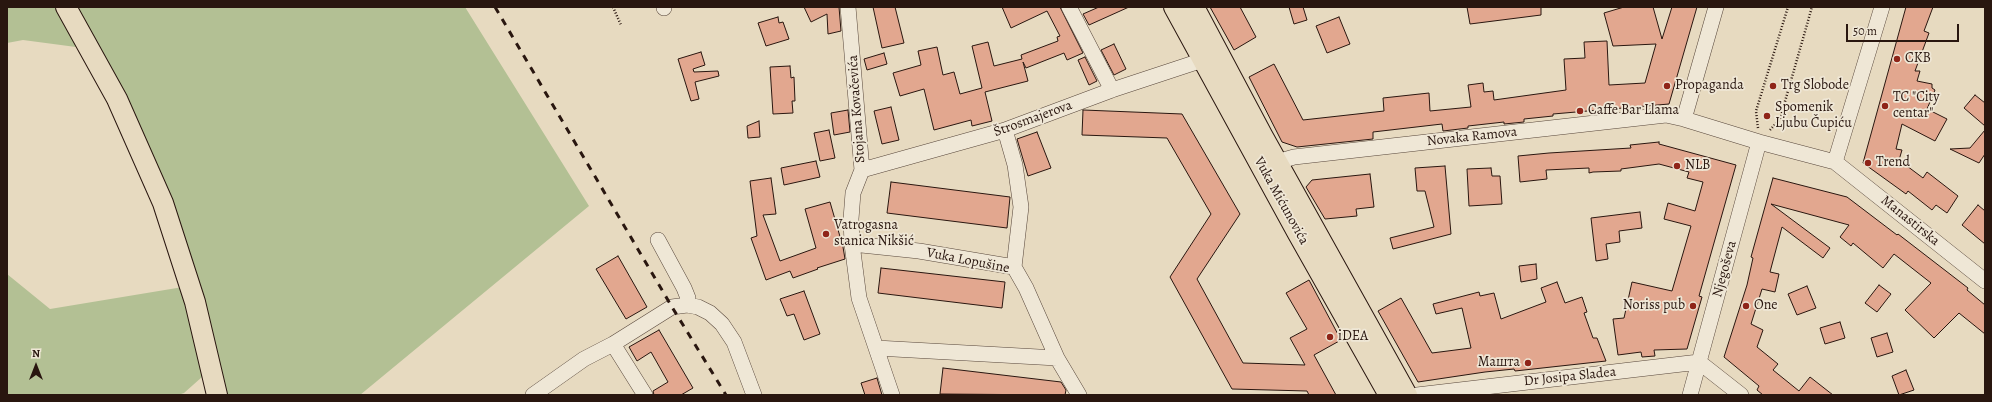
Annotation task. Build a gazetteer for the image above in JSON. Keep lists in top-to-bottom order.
{
  "streets": {
    "main road": ["Vuka Mićunovića"],
    "street": [
      "Stojana Kovačevića",
      "Štrosmajerova",
      "Novaka Ramova",
      "Manastirska",
      "Vuka Lopušine",
      "Njegoševa",
      "Dr Josipa Sladea"
    ]
  },
  "crossings": [
    ["Stojana Kovačevića", "Štrosmajerova"],
    ["Stojana Kovačevića", "Vuka Lopušine"],
    ["Štrosmajerova", "Vuka Mićunovića"],
    ["Novaka Ramova", "Vuka Mićunovića"],
    ["Njegoševa", "Dr Josipa Sladea"]
  ],
  "places": [
    "CKB",
    "Propaganda",
    "Trg Slobode",
    "TC \"City centar\"",
    "Caffe Bar Llama",
    "Spomenik Ljubu Čupiću",
    "Trend",
    "NLB",
    "Vatrogasna stanica Nikšić",
    "Noriss pub",
    "One",
    "iDEA",
    "Машта"
  ],
  "scale_bar": "50 m",
  "north": "top"
}
